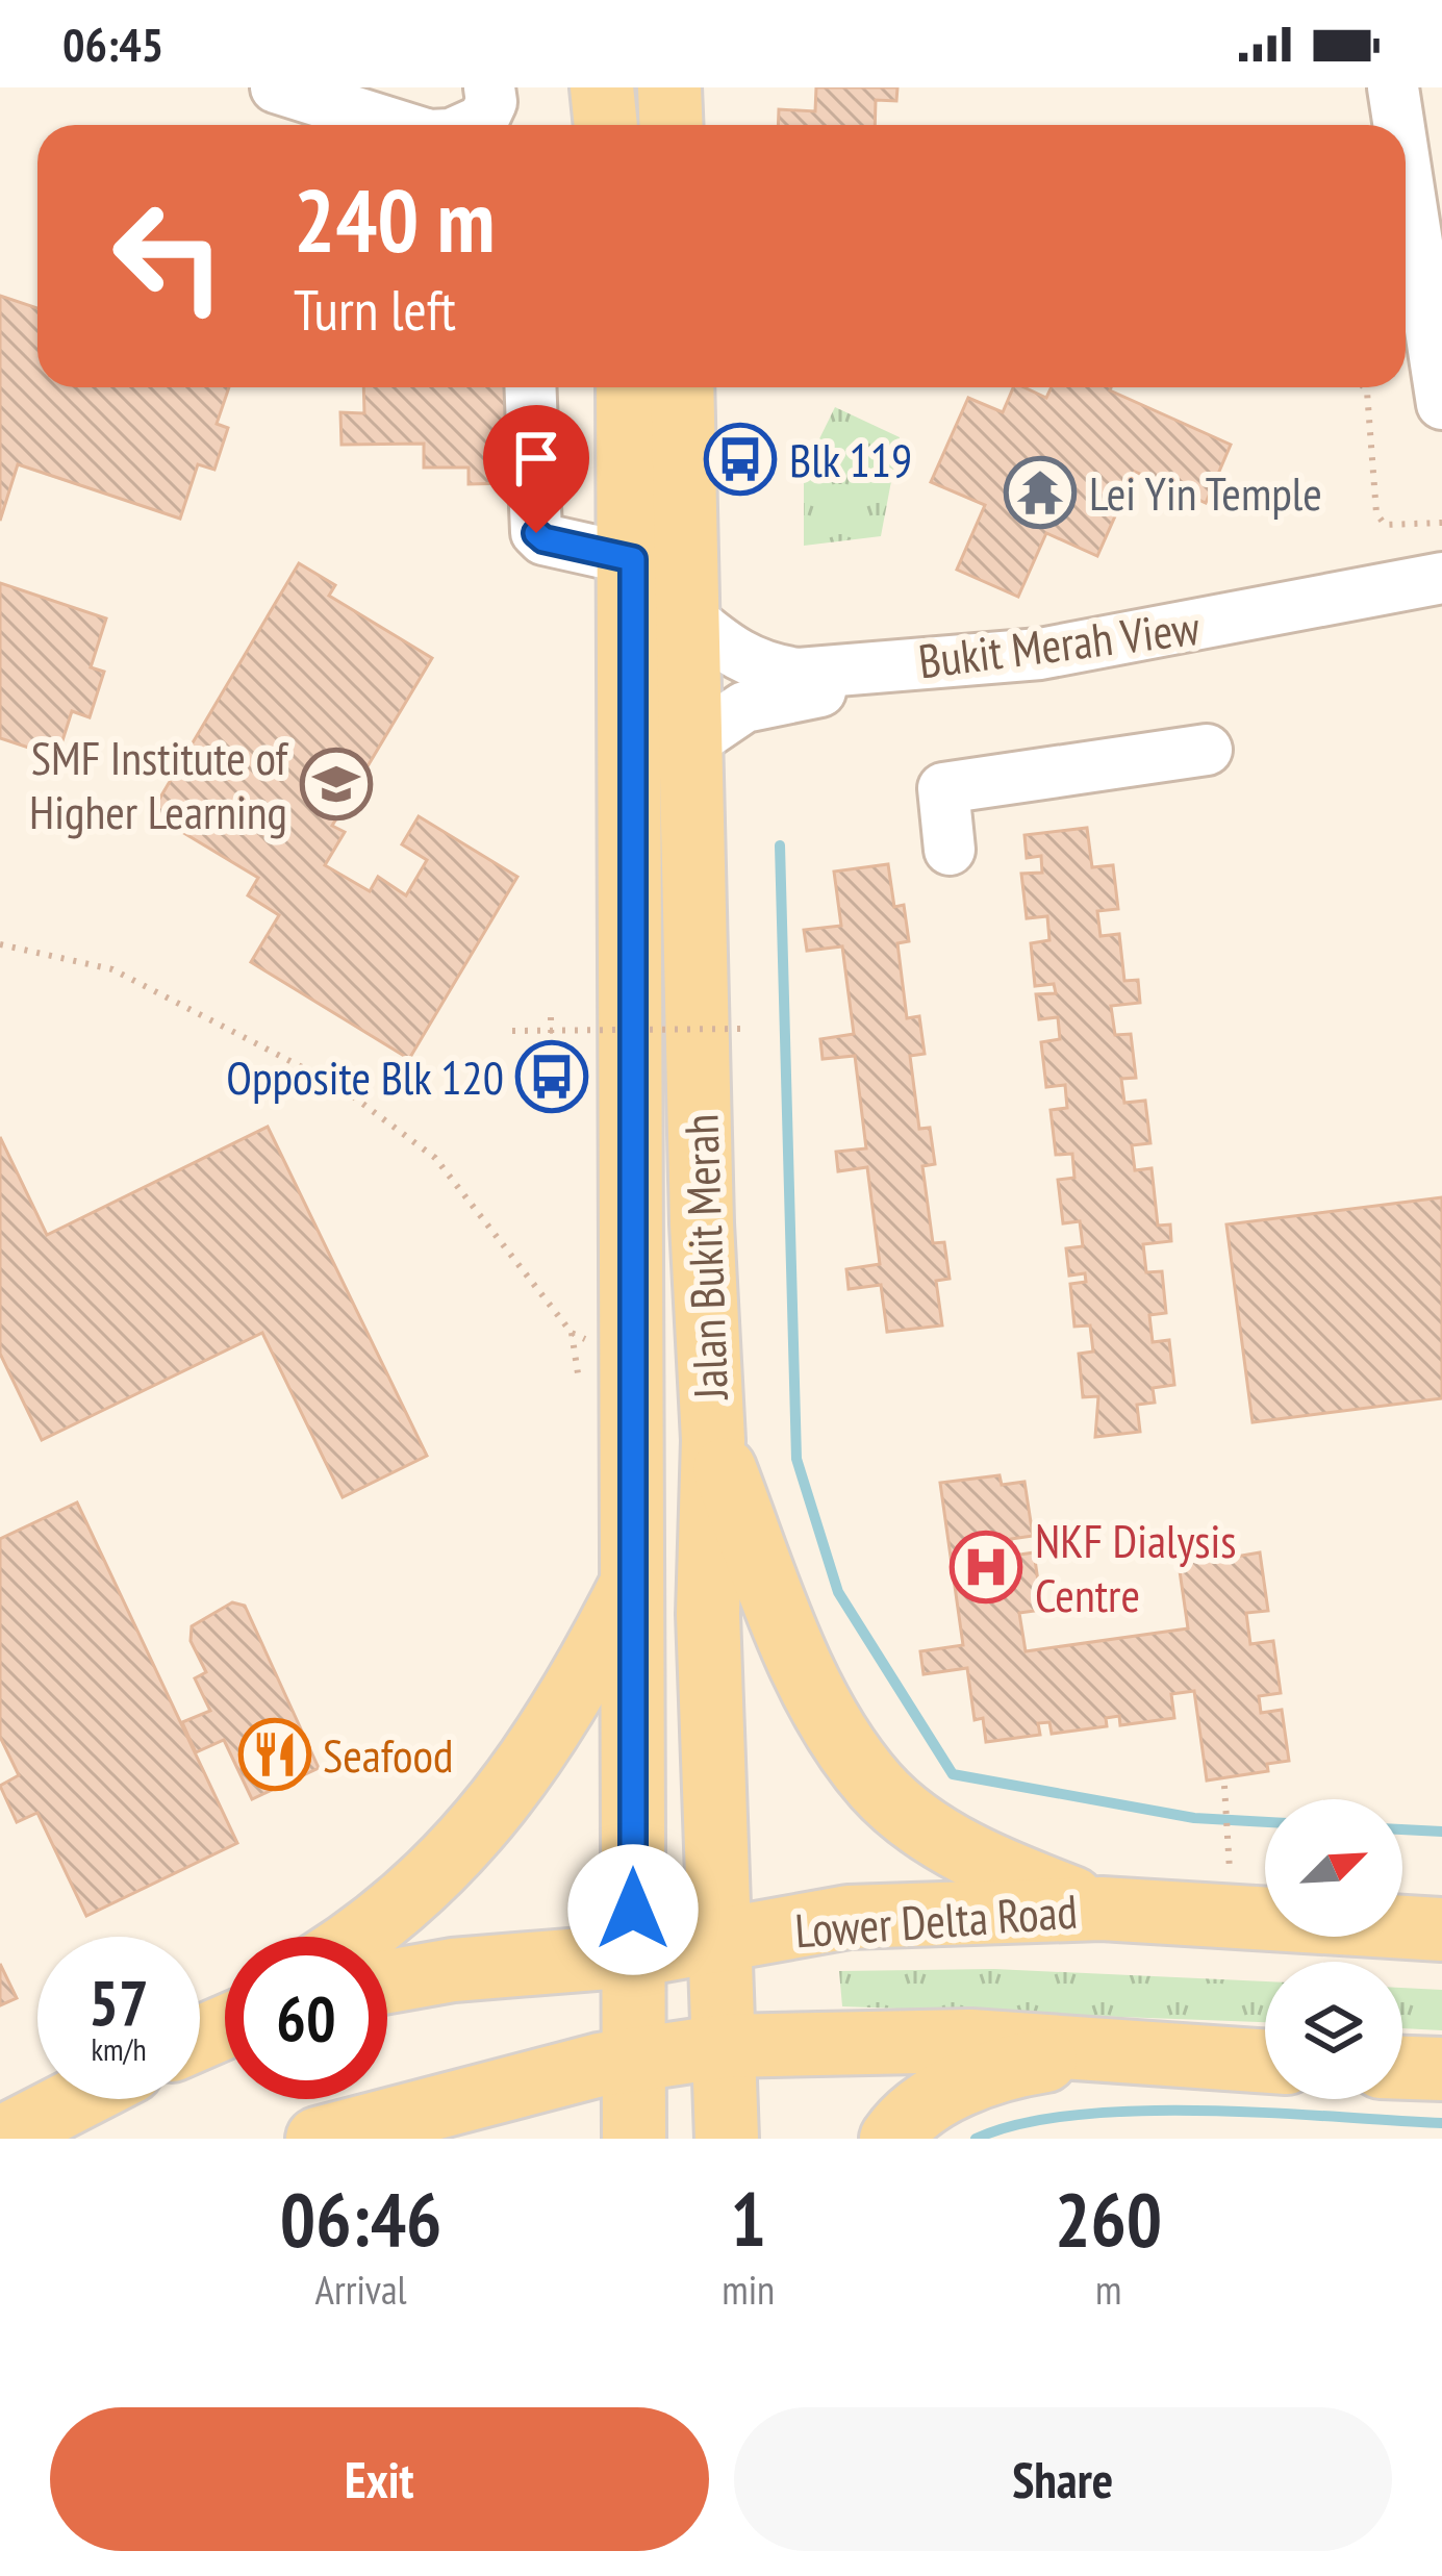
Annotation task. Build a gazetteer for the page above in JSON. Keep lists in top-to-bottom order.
{
  "streets": {
    "main road": ["Jalan Bukit Merah", "Lower Delta Road"],
    "street": ["Bukit Merah View"]
  },
  "crossings": [
    ["Bukit Merah View", "Jalan Bukit Merah"],
    ["Jalan Bukit Merah", "Lower Delta Road"]
  ],
  "places": {
    "bus stop": ["Blk 119", "Opposite Blk 120"],
    "temple": ["Lei Yin Temple"],
    "school or university": ["SMF Institute of Higher Learning"],
    "hospital": ["NKF Dialysis Centre"],
    "restaurant": ["Seafood"]
  },
  "north": "top right",
  "page": {
    "status": "06:45",
    "turn": ["240 m", "Turn left"],
    "speed": "57 km/h",
    "limit": "60",
    "eta": [
      "06:46",
      "Arrival",
      "1",
      "min",
      "260",
      "m"
    ],
    "buttons": ["Exit", "Share"]
  }
}
